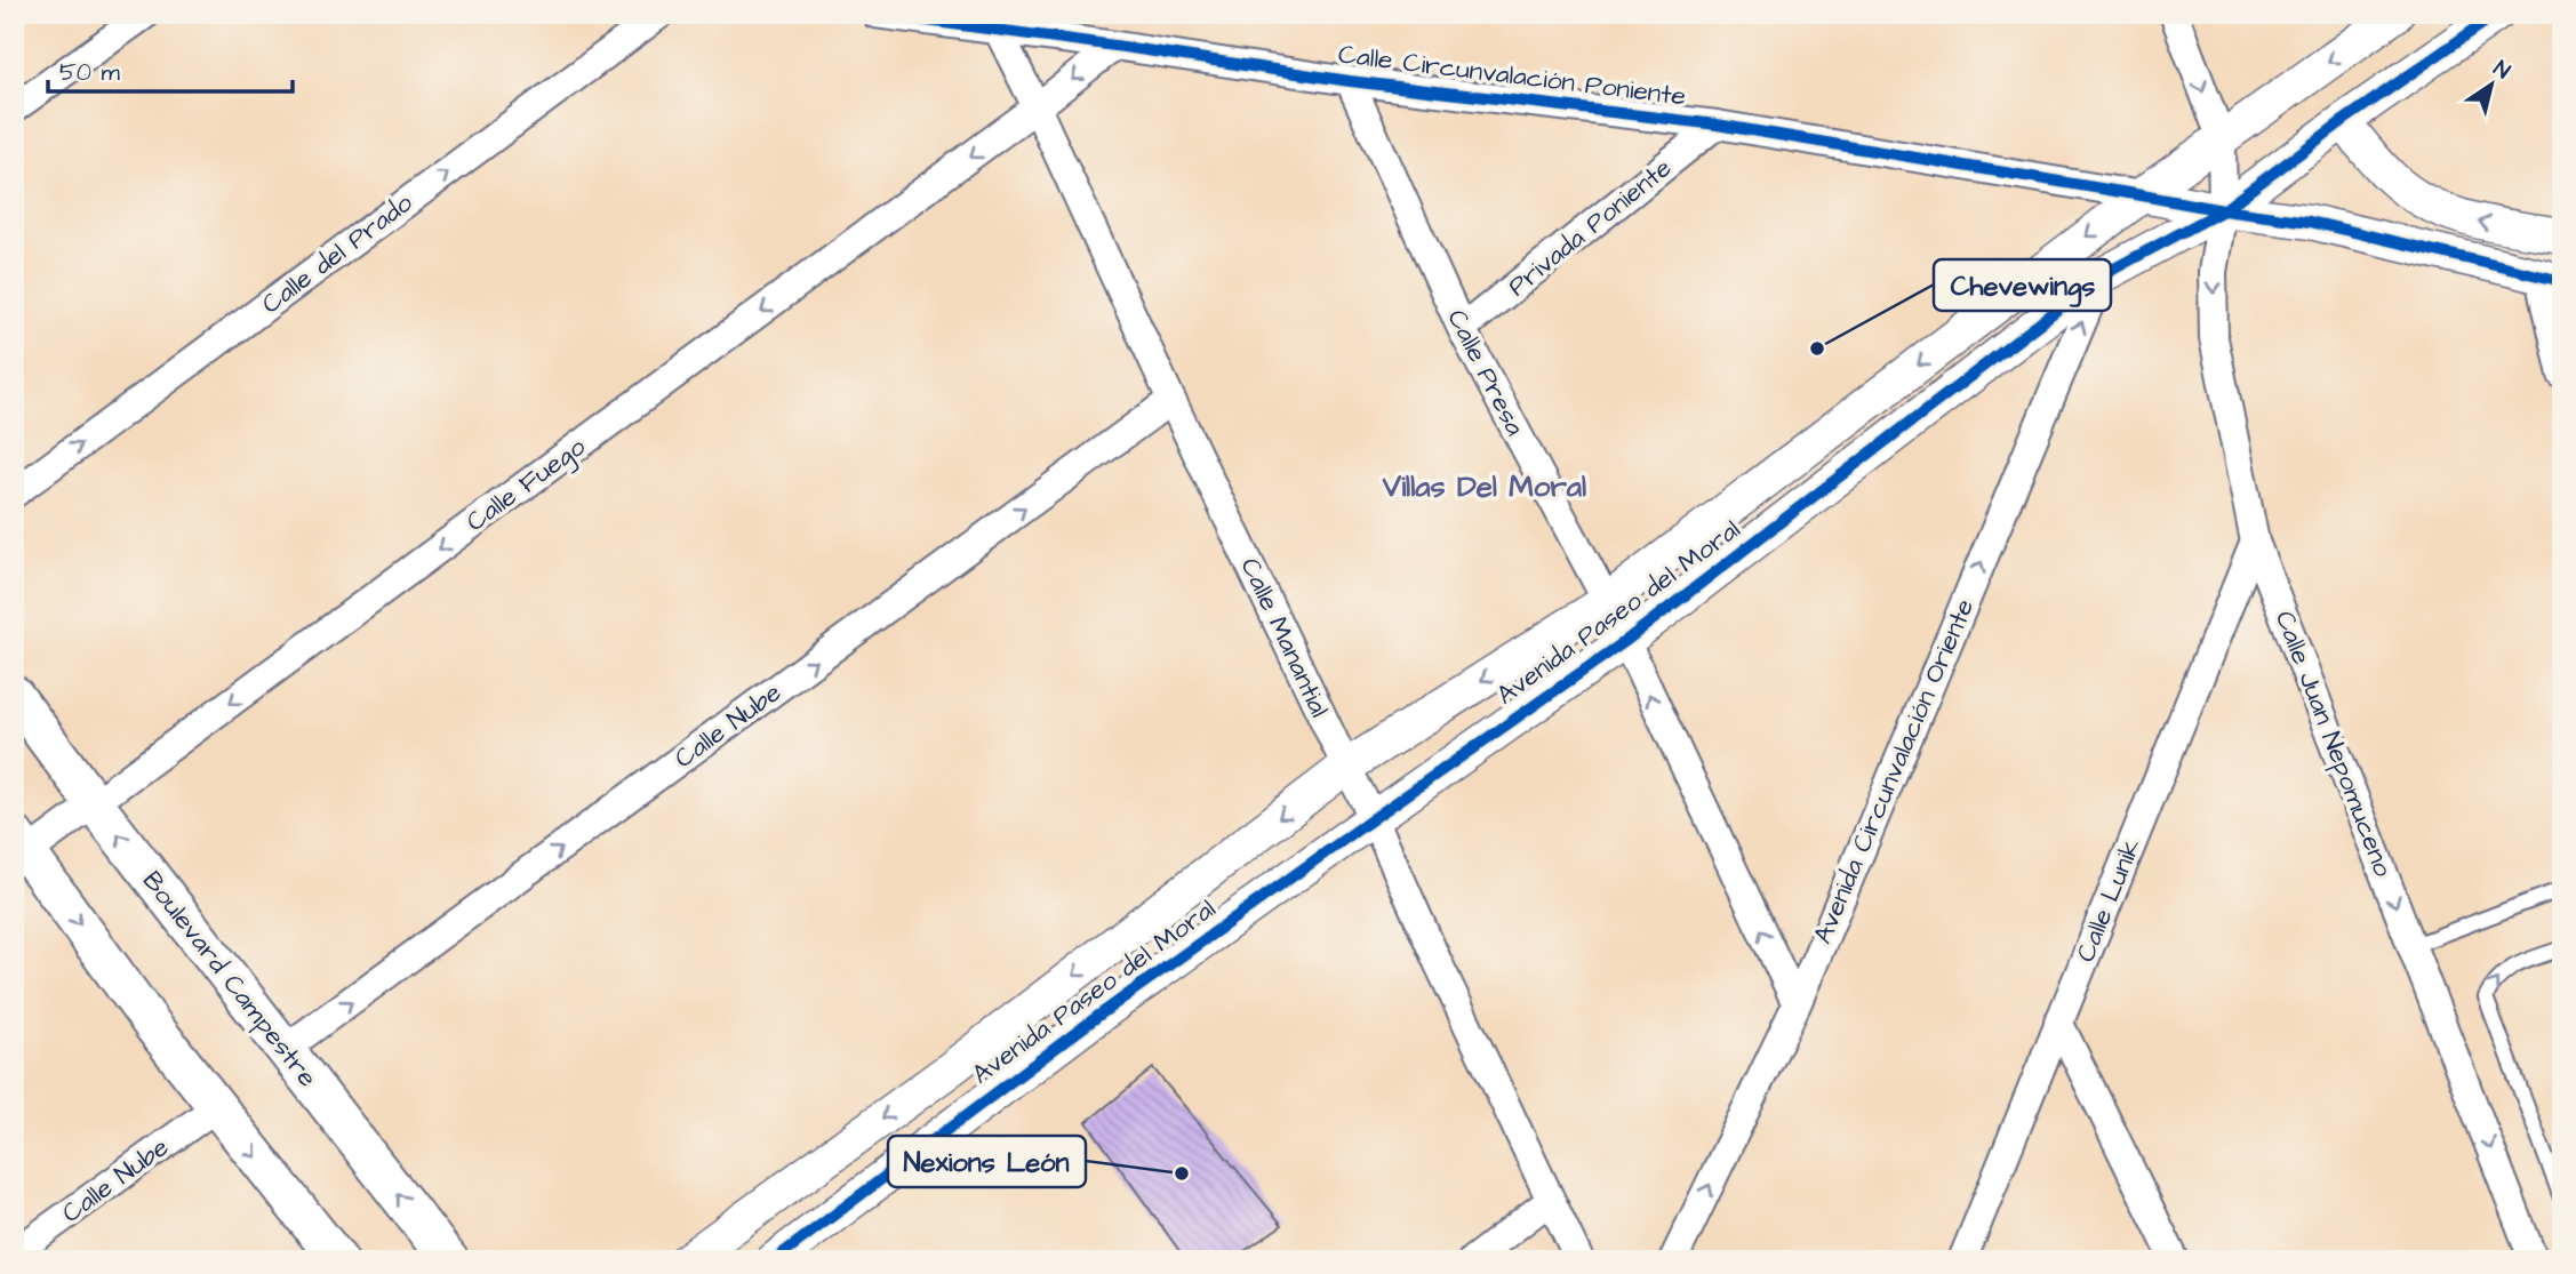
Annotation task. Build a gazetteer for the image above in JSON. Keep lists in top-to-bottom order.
{
  "streets": {
    "main road": ["Boulevard Campestre"],
    "street": [
      "Calle Circunvalación Poniente",
      "Privada Poniente",
      "Calle del Prado",
      "Calle Presa",
      "Calle Fuego",
      "Avenida Paseo del Moral",
      "Calle Manantial",
      "Calle Nube",
      "Calle Juan Nepomuceno",
      "Avenida Circunvalación Oriente",
      "Calle Lunik"
    ]
  },
  "crossings": [
    ["Calle Circunvalación Poniente", "Privada Poniente"],
    ["Calle Circunvalación Poniente", "Calle Presa"],
    ["Calle Circunvalación Poniente", "Avenida Paseo del Moral"],
    ["Calle Circunvalación Poniente", "Calle Manantial"],
    ["Privada Poniente", "Calle Presa"],
    ["Calle Presa", "Avenida Paseo del Moral"],
    ["Calle Presa", "Avenida Circunvalación Oriente"],
    ["Calle Fuego", "Calle Manantial"],
    ["Calle Fuego", "Boulevard Campestre"],
    ["Avenida Paseo del Moral", "Calle Manantial"],
    ["Avenida Paseo del Moral", "Calle Juan Nepomuceno"],
    ["Avenida Paseo del Moral", "Avenida Circunvalación Oriente"],
    ["Calle Manantial", "Calle Nube"],
    ["Calle Nube", "Boulevard Campestre"],
    ["Calle Juan Nepomuceno", "Calle Lunik"]
  ],
  "one_way": [
    "Calle del Prado",
    "Calle Presa",
    "Calle Fuego",
    "Calle Nube",
    "Calle Juan Nepomuceno",
    "Avenida Circunvalación Oriente"
  ],
  "districts": ["Villas Del Moral"],
  "places": ["Chevewings", "Nexions León"],
  "scale_bar": "50 m",
  "north": "top right"
}
